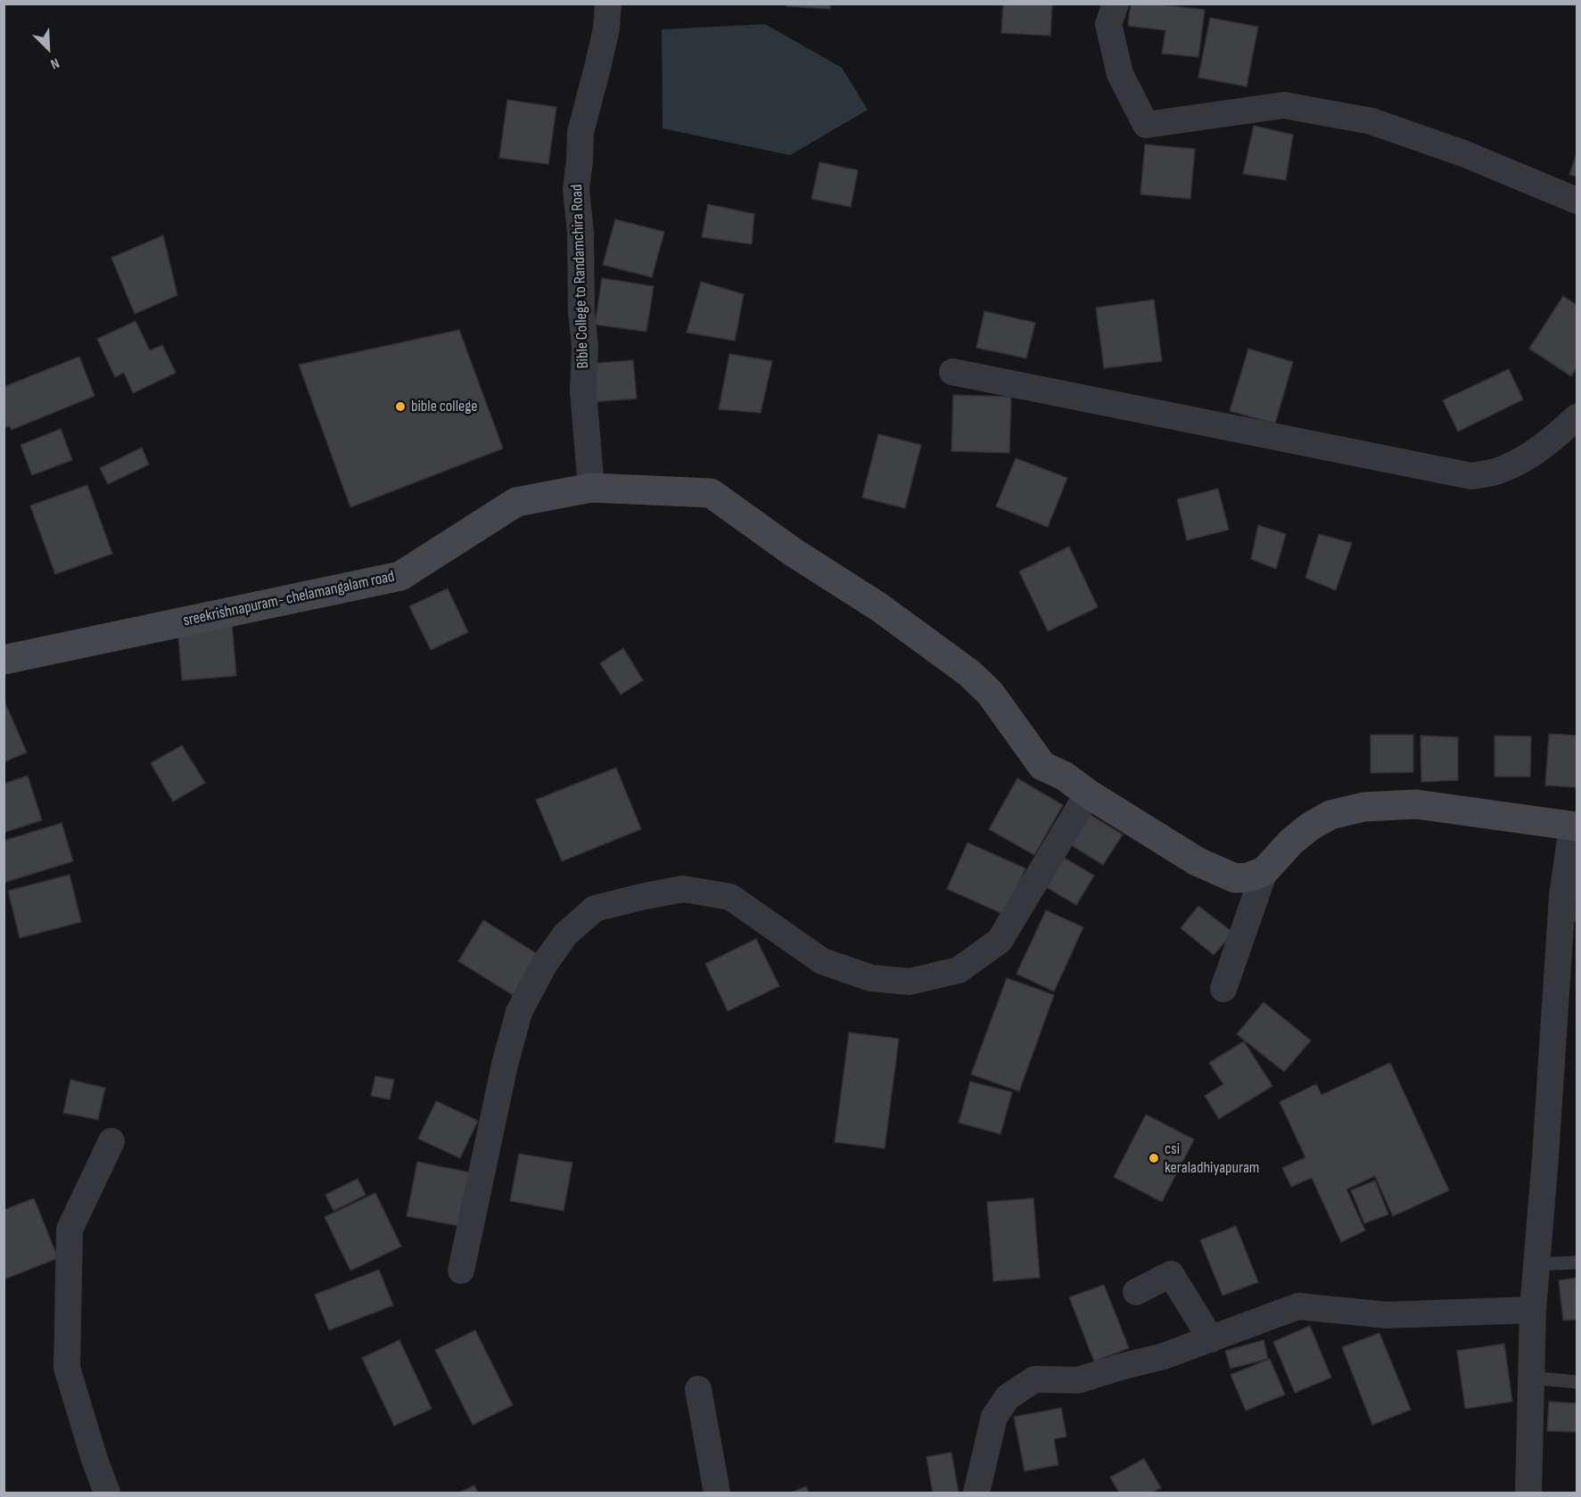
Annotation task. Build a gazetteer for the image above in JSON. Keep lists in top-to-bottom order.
{
  "streets": {
    "street": ["Bible College to Randamchira Road", "sreekrishnapuram- chelamangalam road"]
  },
  "crossings": [
    ["Bible College to Randamchira Road", "sreekrishnapuram- chelamangalam road"]
  ],
  "places": ["bible college", "csi keraladhiyapuram"],
  "north": "bottom right"
}
